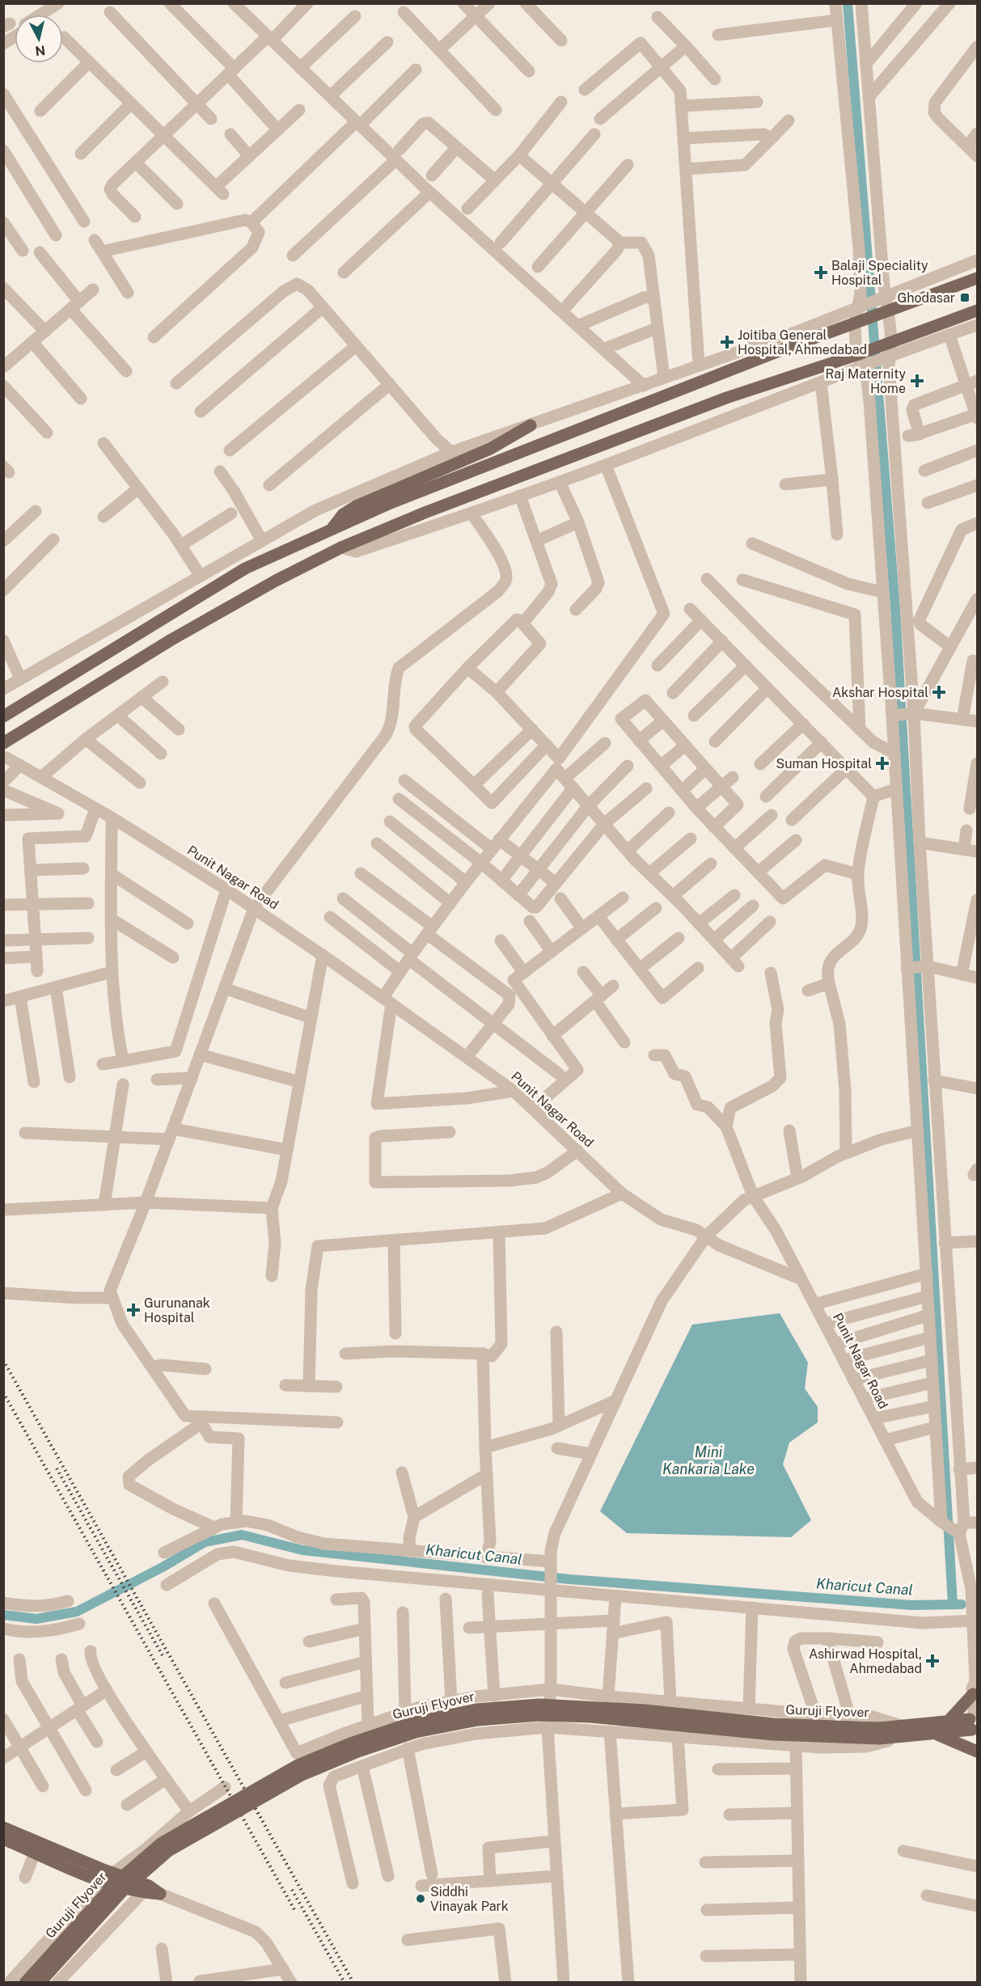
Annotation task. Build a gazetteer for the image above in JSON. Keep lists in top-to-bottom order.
{
  "streets": {
    "main road": ["Guruji Flyover"],
    "street": ["Punit Nagar Road"]
  },
  "water": ["Mini Kankaria Lake", "Kharicut Canal"],
  "places": {
    "health": [
      "Balaji Speciality Hospital",
      "Joitiba General Hospital, Ahmedabad",
      "Raj Maternity Home",
      "Akshar Hospital",
      "Suman Hospital",
      "Gurunanak Hospital",
      "Ashirwad Hospital, Ahmedabad"
    ],
    "transit": ["Ghodasar"],
    "other": ["Siddhi Vinayak Park"]
  },
  "north": "bottom"
}
